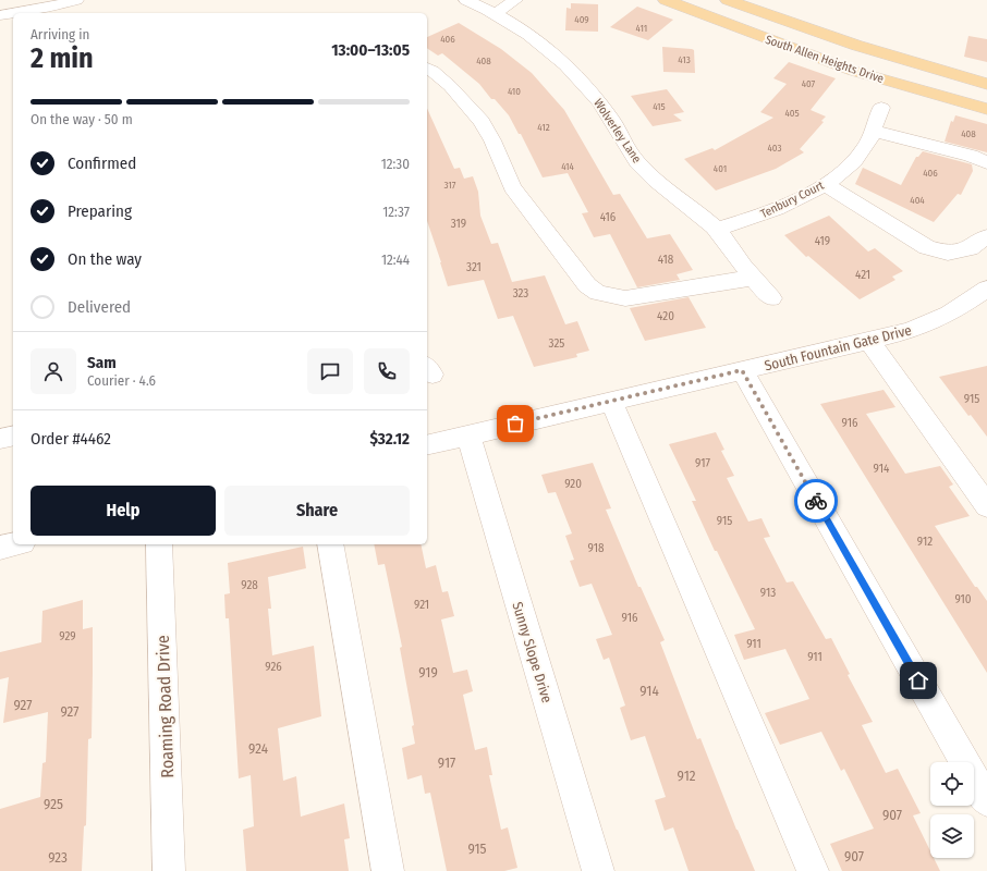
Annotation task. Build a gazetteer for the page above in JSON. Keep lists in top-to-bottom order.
{
  "streets": {
    "main road": ["South Allen Heights Drive"],
    "street": [
      "Wolverley Lane",
      "Tenbury Court",
      "South Fountain Gate Drive",
      "Sunny Slope Drive",
      "Roaming Road Drive"
    ]
  },
  "crossings": [
    ["Wolverley Lane", "Tenbury Court"],
    ["South Fountain Gate Drive", "Sunny Slope Drive"]
  ],
  "house_numbers": [
    "409",
    "411",
    "406",
    "413",
    "408",
    "407",
    "410",
    "415",
    "405",
    "412",
    "408",
    "403",
    "414",
    "401",
    "406",
    "317",
    "404",
    "416",
    "319",
    "419",
    "418",
    "321",
    "421",
    "323",
    "420",
    "325",
    "915",
    "916",
    "917",
    "914",
    "920",
    "915",
    "912",
    "918",
    "928",
    "913",
    "910",
    "921",
    "916",
    "929",
    "911",
    "911",
    "926",
    "919",
    "914",
    "927",
    "927",
    "924",
    "917",
    "912",
    "925",
    "907",
    "915",
    "907",
    "923"
  ],
  "page": {
    "heading": ["2 min", "Arriving in", "13:00–13:05"],
    "panel": [
      "Sam",
      "Courier · 4.6",
      "Order #4462",
      "$32.12"
    ],
    "bar": "On the way · 50 m",
    "list": [
      ["Confirmed", "12:30"],
      ["Preparing", "12:37"],
      ["On the way", "12:44"],
      "Delivered"
    ],
    "buttons": ["Help", "Share"]
  }
}
